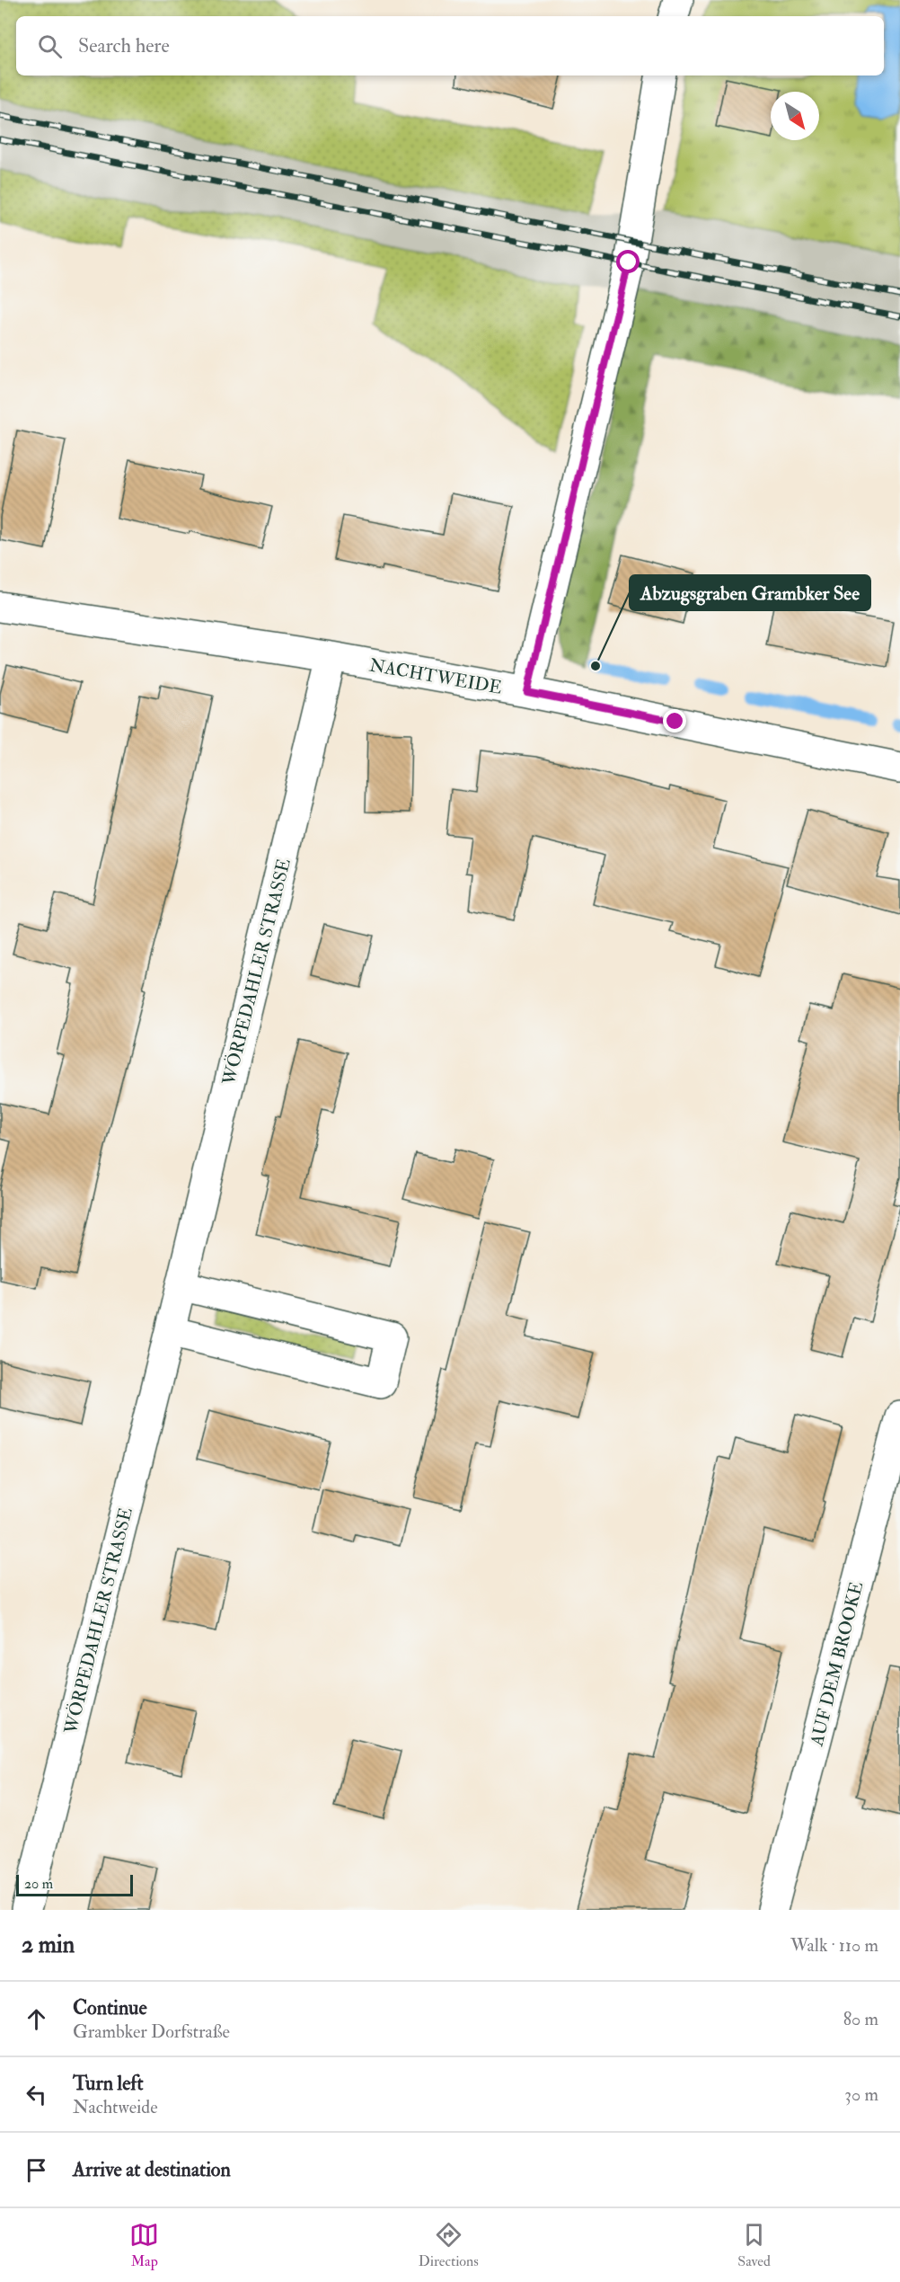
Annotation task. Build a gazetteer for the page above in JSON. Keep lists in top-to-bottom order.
{
  "streets": {
    "street": ["NACHTWEIDE", "WÖRPEDAHLER STRASSE", "AUF DEM BROOKE"]
  },
  "crossings": [
    ["NACHTWEIDE", "WÖRPEDAHLER STRASSE"]
  ],
  "places": ["Abzugsgraben Grambker See"],
  "scale_bar": "20 m",
  "north": "bottom right",
  "page": {
    "search": "Search here",
    "scale": "20 m",
    "heading": ["2 min", "Walk · 110 m"],
    "list": [
      ["Continue", "Grambker Dorfstraße", "80 m"],
      ["Turn left", "Nachtweide", "30 m"],
      "Arrive at destination"
    ],
    "nav": ["Map", "Directions", "Saved"]
  }
}
